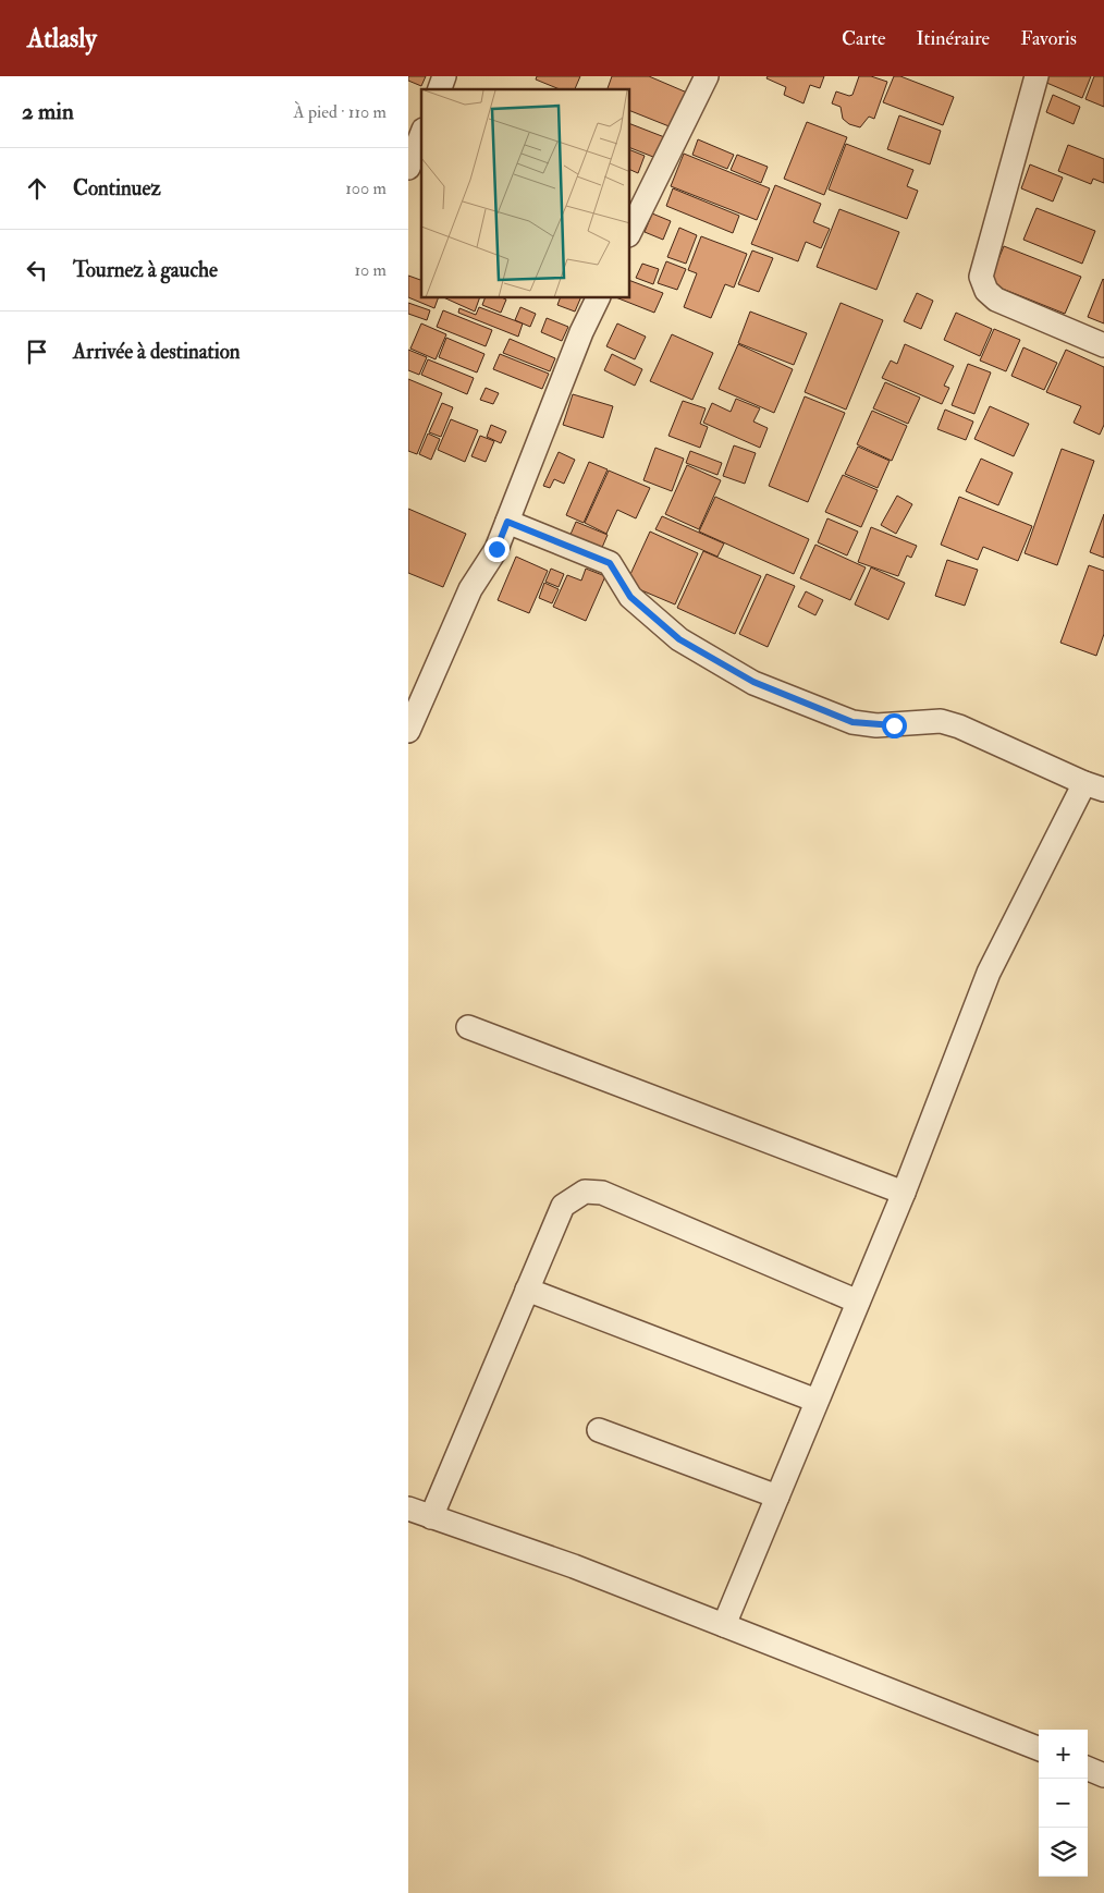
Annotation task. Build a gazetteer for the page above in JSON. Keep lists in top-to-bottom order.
{
  "page": {
    "header": "Atlasly",
    "nav": ["Carte", "Itinéraire", "Favoris"],
    "heading": ["2 min", "À pied · 110 m"],
    "list": [
      ["Continuez", "100 m"],
      ["Tournez à gauche", "10 m"],
      "Arrivée à destination"
    ],
    "map_buttons": ["+", "−"]
  }
}
